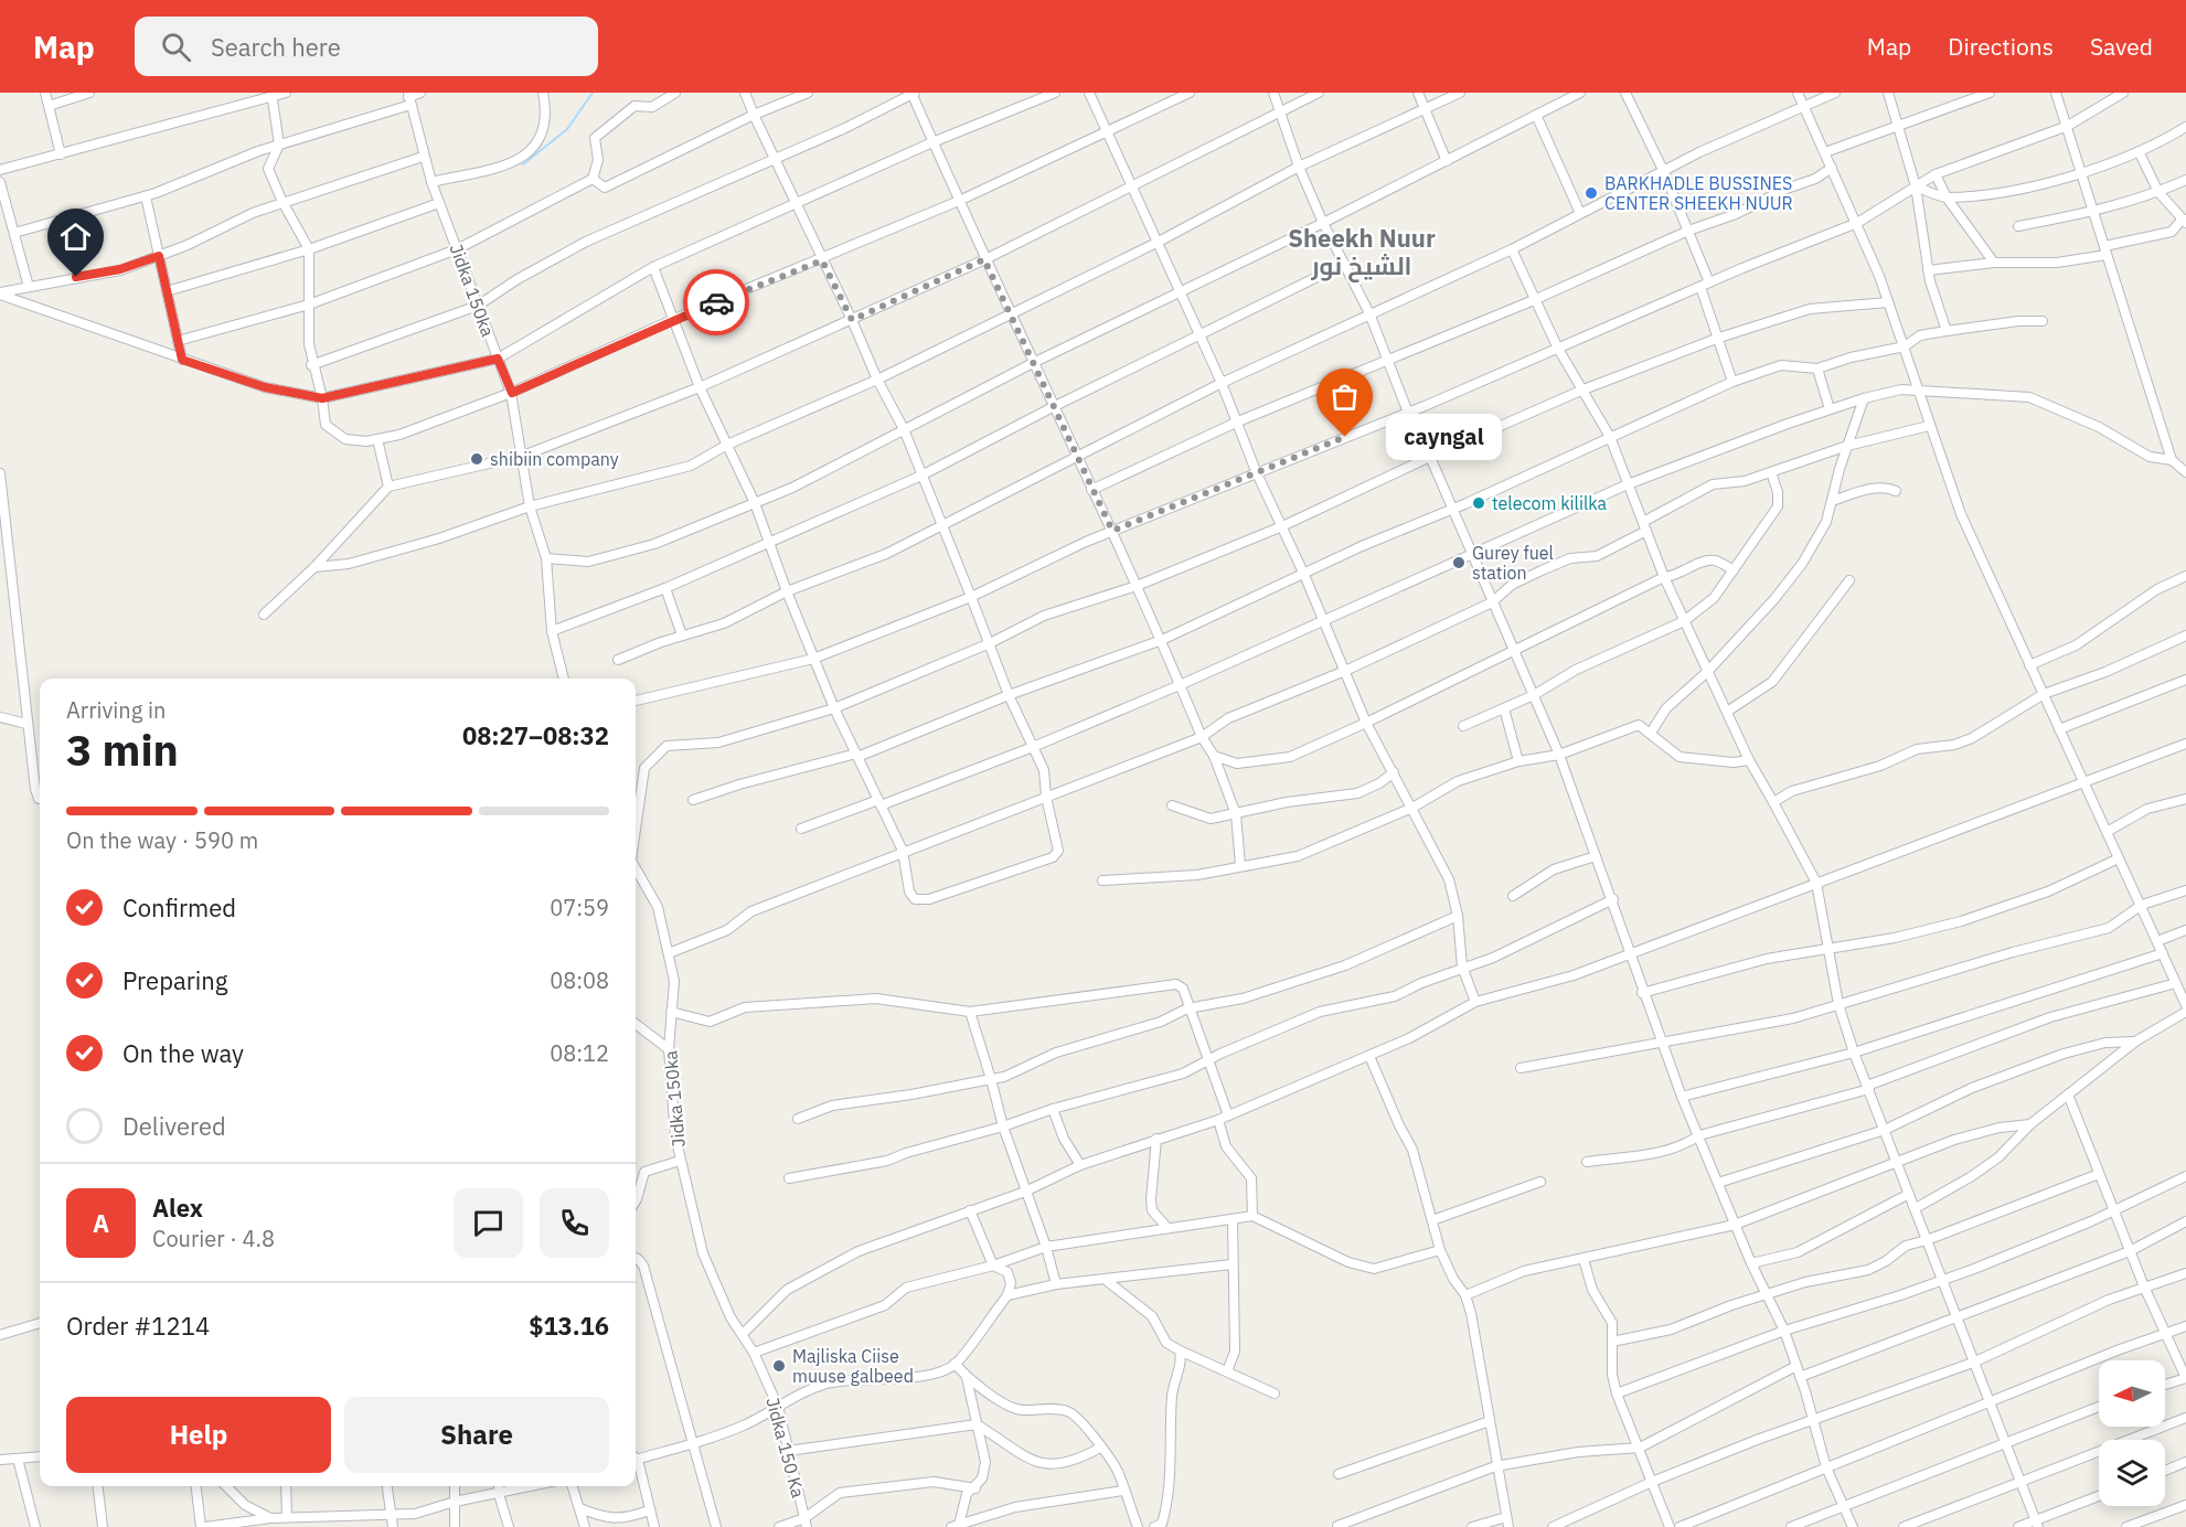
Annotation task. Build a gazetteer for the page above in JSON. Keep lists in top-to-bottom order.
{
  "streets": {
    "street": ["Jidka 150ka", "Jidka 150 Ka"]
  },
  "crossings": [
    ["Jidka 150ka", "Jidka 150 Ka"]
  ],
  "districts": ["Sheekh Nuur الشيخ نور"],
  "places": [
    "BARKHADLE BUSSINES CENTER SHEEKH NUUR",
    "cayngal",
    "shibiin company",
    "telecom kililka",
    "Gurey fuel station",
    "Majliska Ciise muuse galbeed"
  ],
  "north": "left",
  "page": {
    "header": "Map",
    "search": "Search here",
    "nav": ["Map", "Directions", "Saved"],
    "bubble": "cayngal",
    "heading": ["3 min", "Arriving in", "08:27–08:32"],
    "panel": [
      "Alex",
      "Courier · 4.8",
      "Order #1214",
      "$13.16"
    ],
    "bar": "On the way · 590 m",
    "list": [
      ["Confirmed", "07:59"],
      ["Preparing", "08:08"],
      ["On the way", "08:12"],
      "Delivered"
    ],
    "round": "A",
    "buttons": ["Help", "Share"]
  }
}
